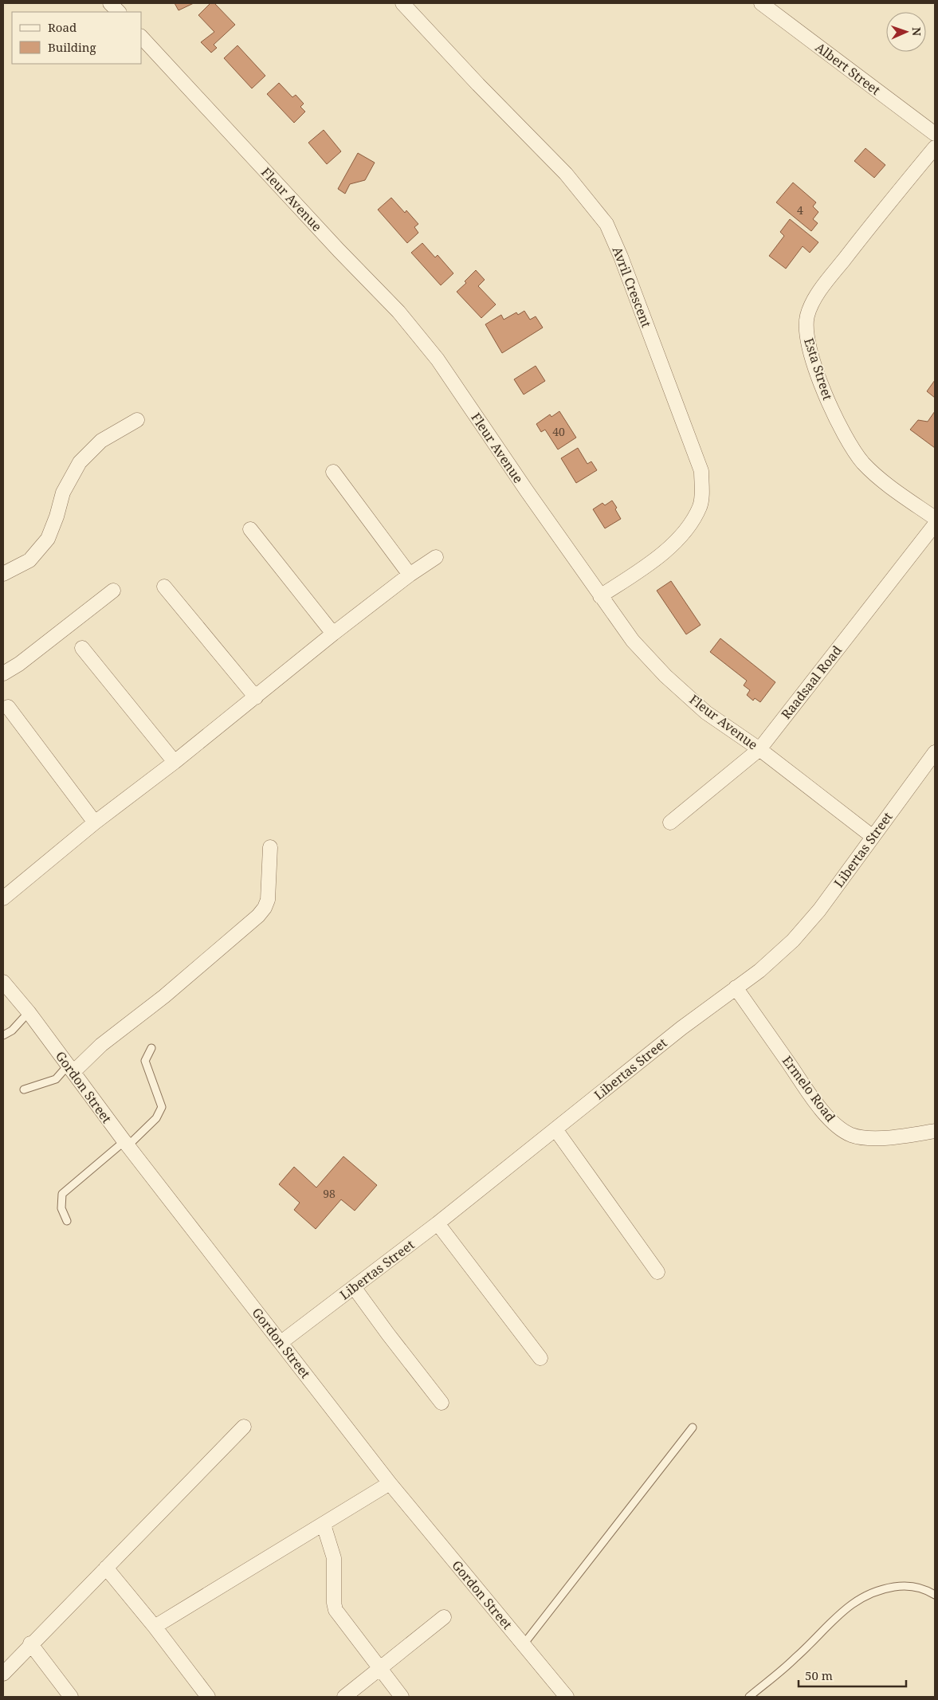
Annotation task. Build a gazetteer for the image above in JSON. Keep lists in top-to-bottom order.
{
  "streets": {
    "street": [
      "Albert Street",
      "Fleur Avenue",
      "Avril Crescent",
      "Esta Street",
      "Raadsaal Road",
      "Libertas Street",
      "Gordon Street",
      "Ermelo Road"
    ]
  },
  "crossings": [
    ["Fleur Avenue", "Avril Crescent"],
    ["Fleur Avenue", "Raadsaal Road"],
    ["Fleur Avenue", "Libertas Street"],
    ["Libertas Street", "Gordon Street"],
    ["Libertas Street", "Ermelo Road"]
  ],
  "house_numbers": ["4", "40", "98"],
  "legend": ["Road", "Building"],
  "scale_bar": "50 m",
  "north": "right"
}
